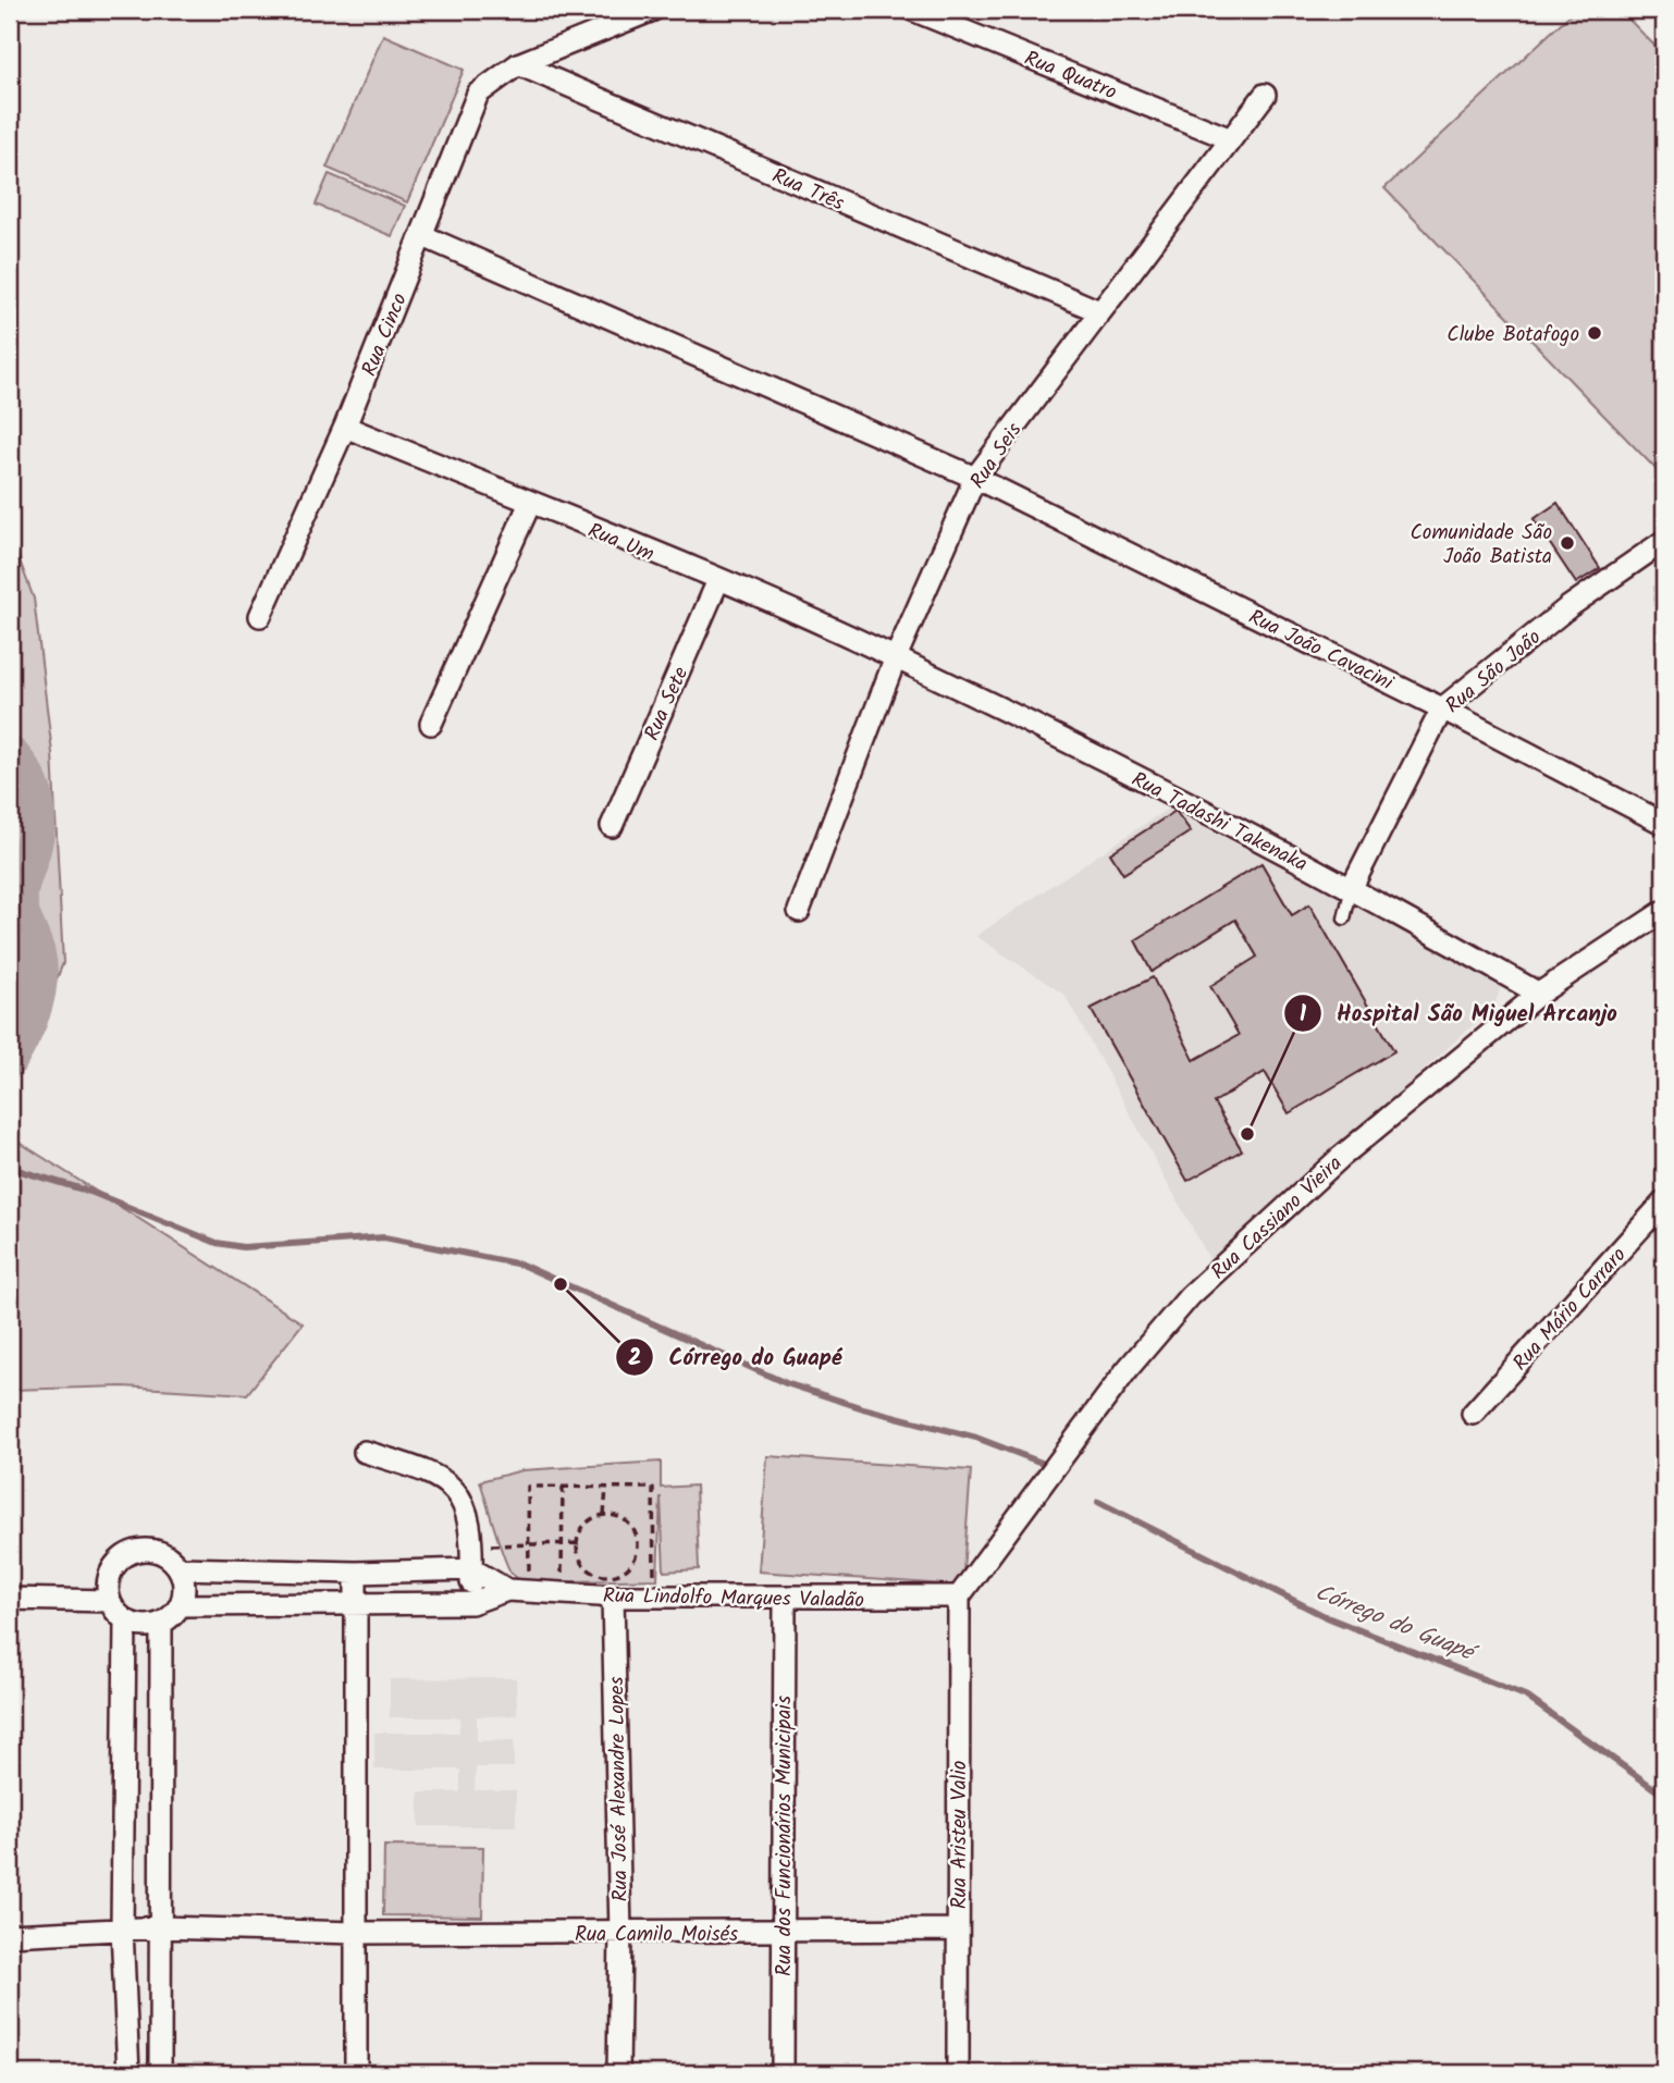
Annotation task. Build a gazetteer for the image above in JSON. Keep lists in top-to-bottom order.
{
  "streets": {
    "street": [
      "Rua Quatro",
      "Rua Três",
      "Rua Cinco",
      "Rua Seis",
      "Rua Um",
      "Rua João Cavacini",
      "Rua São João",
      "Rua Sete",
      "Rua Tadashi Takenaka",
      "Rua Cassiano Vieira",
      "Rua Mário Carraro",
      "Rua Lindolfo Marques Valadão",
      "Rua José Alexandre Lopes",
      "Rua Aristeu Valio",
      "Rua dos Funcionários Municipais",
      "Rua Camilo Moisés"
    ]
  },
  "crossings": [
    ["Rua Quatro", "Rua Seis"],
    ["Rua Três", "Rua Cinco"],
    ["Rua Três", "Rua Seis"],
    ["Rua Cinco", "Rua Um"],
    ["Rua Cinco", "Rua João Cavacini"],
    ["Rua Seis", "Rua Um"],
    ["Rua Seis", "Rua João Cavacini"],
    ["Rua Seis", "Rua Tadashi Takenaka"],
    ["Rua Um", "Rua Sete"],
    ["Rua Um", "Rua Tadashi Takenaka"],
    ["Rua João Cavacini", "Rua São João"],
    ["Rua São João", "Rua Tadashi Takenaka"],
    ["Rua Tadashi Takenaka", "Rua Cassiano Vieira"],
    ["Rua Cassiano Vieira", "Rua Lindolfo Marques Valadão"],
    ["Rua Cassiano Vieira", "Rua Aristeu Valio"],
    ["Rua Lindolfo Marques Valadão", "Rua José Alexandre Lopes"],
    ["Rua Lindolfo Marques Valadão", "Rua Aristeu Valio"],
    ["Rua Lindolfo Marques Valadão", "Rua dos Funcionários Municipais"],
    ["Rua José Alexandre Lopes", "Rua Camilo Moisés"],
    ["Rua Aristeu Valio", "Rua Camilo Moisés"],
    ["Rua dos Funcionários Municipais", "Rua Camilo Moisés"]
  ],
  "water": ["Córrego do Guapé"],
  "places": [
    "Clube Botafogo",
    "Comunidade São João Batista",
    "Hospital São Miguel Arcanjo",
    "Córrego do Guapé"
  ]
}
